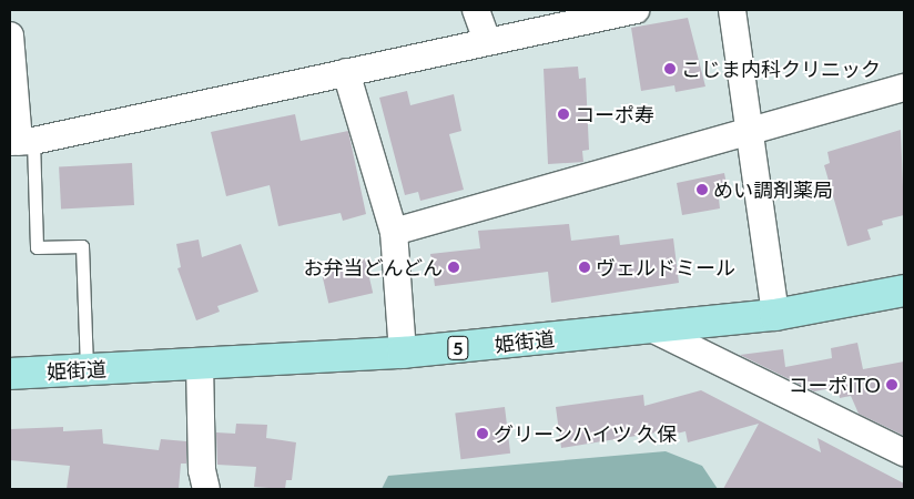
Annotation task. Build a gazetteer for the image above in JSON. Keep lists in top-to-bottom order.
{
  "streets": {
    "main road": ["姫街道", "5"]
  },
  "places": [
    "こじま内科クリニック",
    "コーポ寿",
    "めい調剤薬局",
    "お弁当どんどん",
    "ヴェルドミール",
    "コーポITO",
    "グリーンハイツ 久保"
  ]
}
